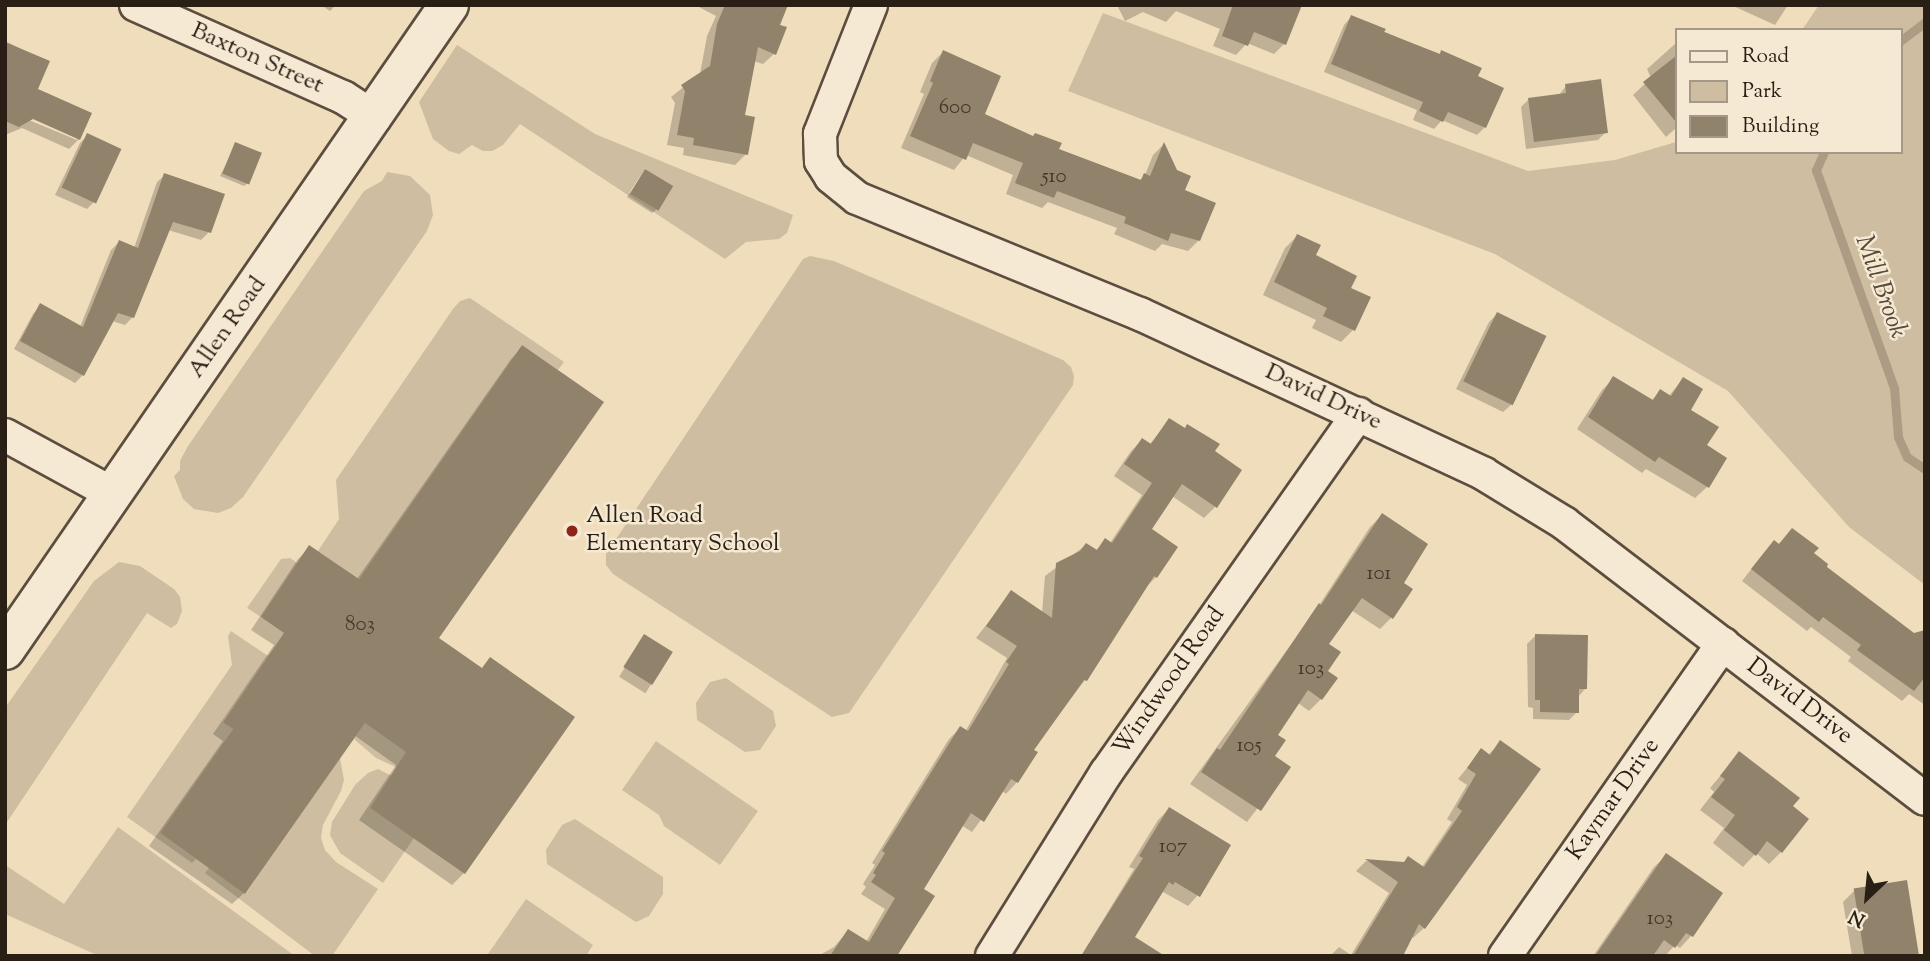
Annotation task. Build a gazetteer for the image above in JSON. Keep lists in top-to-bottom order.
{
  "streets": {
    "street": [
      "Baxton Street",
      "Allen Road",
      "David Drive",
      "Windwood Road",
      "Kaymar Drive"
    ]
  },
  "crossings": [
    ["Baxton Street", "Allen Road"],
    ["David Drive", "Windwood Road"],
    ["David Drive", "Kaymar Drive"]
  ],
  "water": ["Mill Brook"],
  "places": ["Allen Road Elementary School"],
  "house_numbers": [
    "600",
    "510",
    "101",
    "803",
    "103",
    "105",
    "107",
    "103"
  ],
  "legend": ["Road", "Park", "Building"],
  "north": "bottom left"
}
